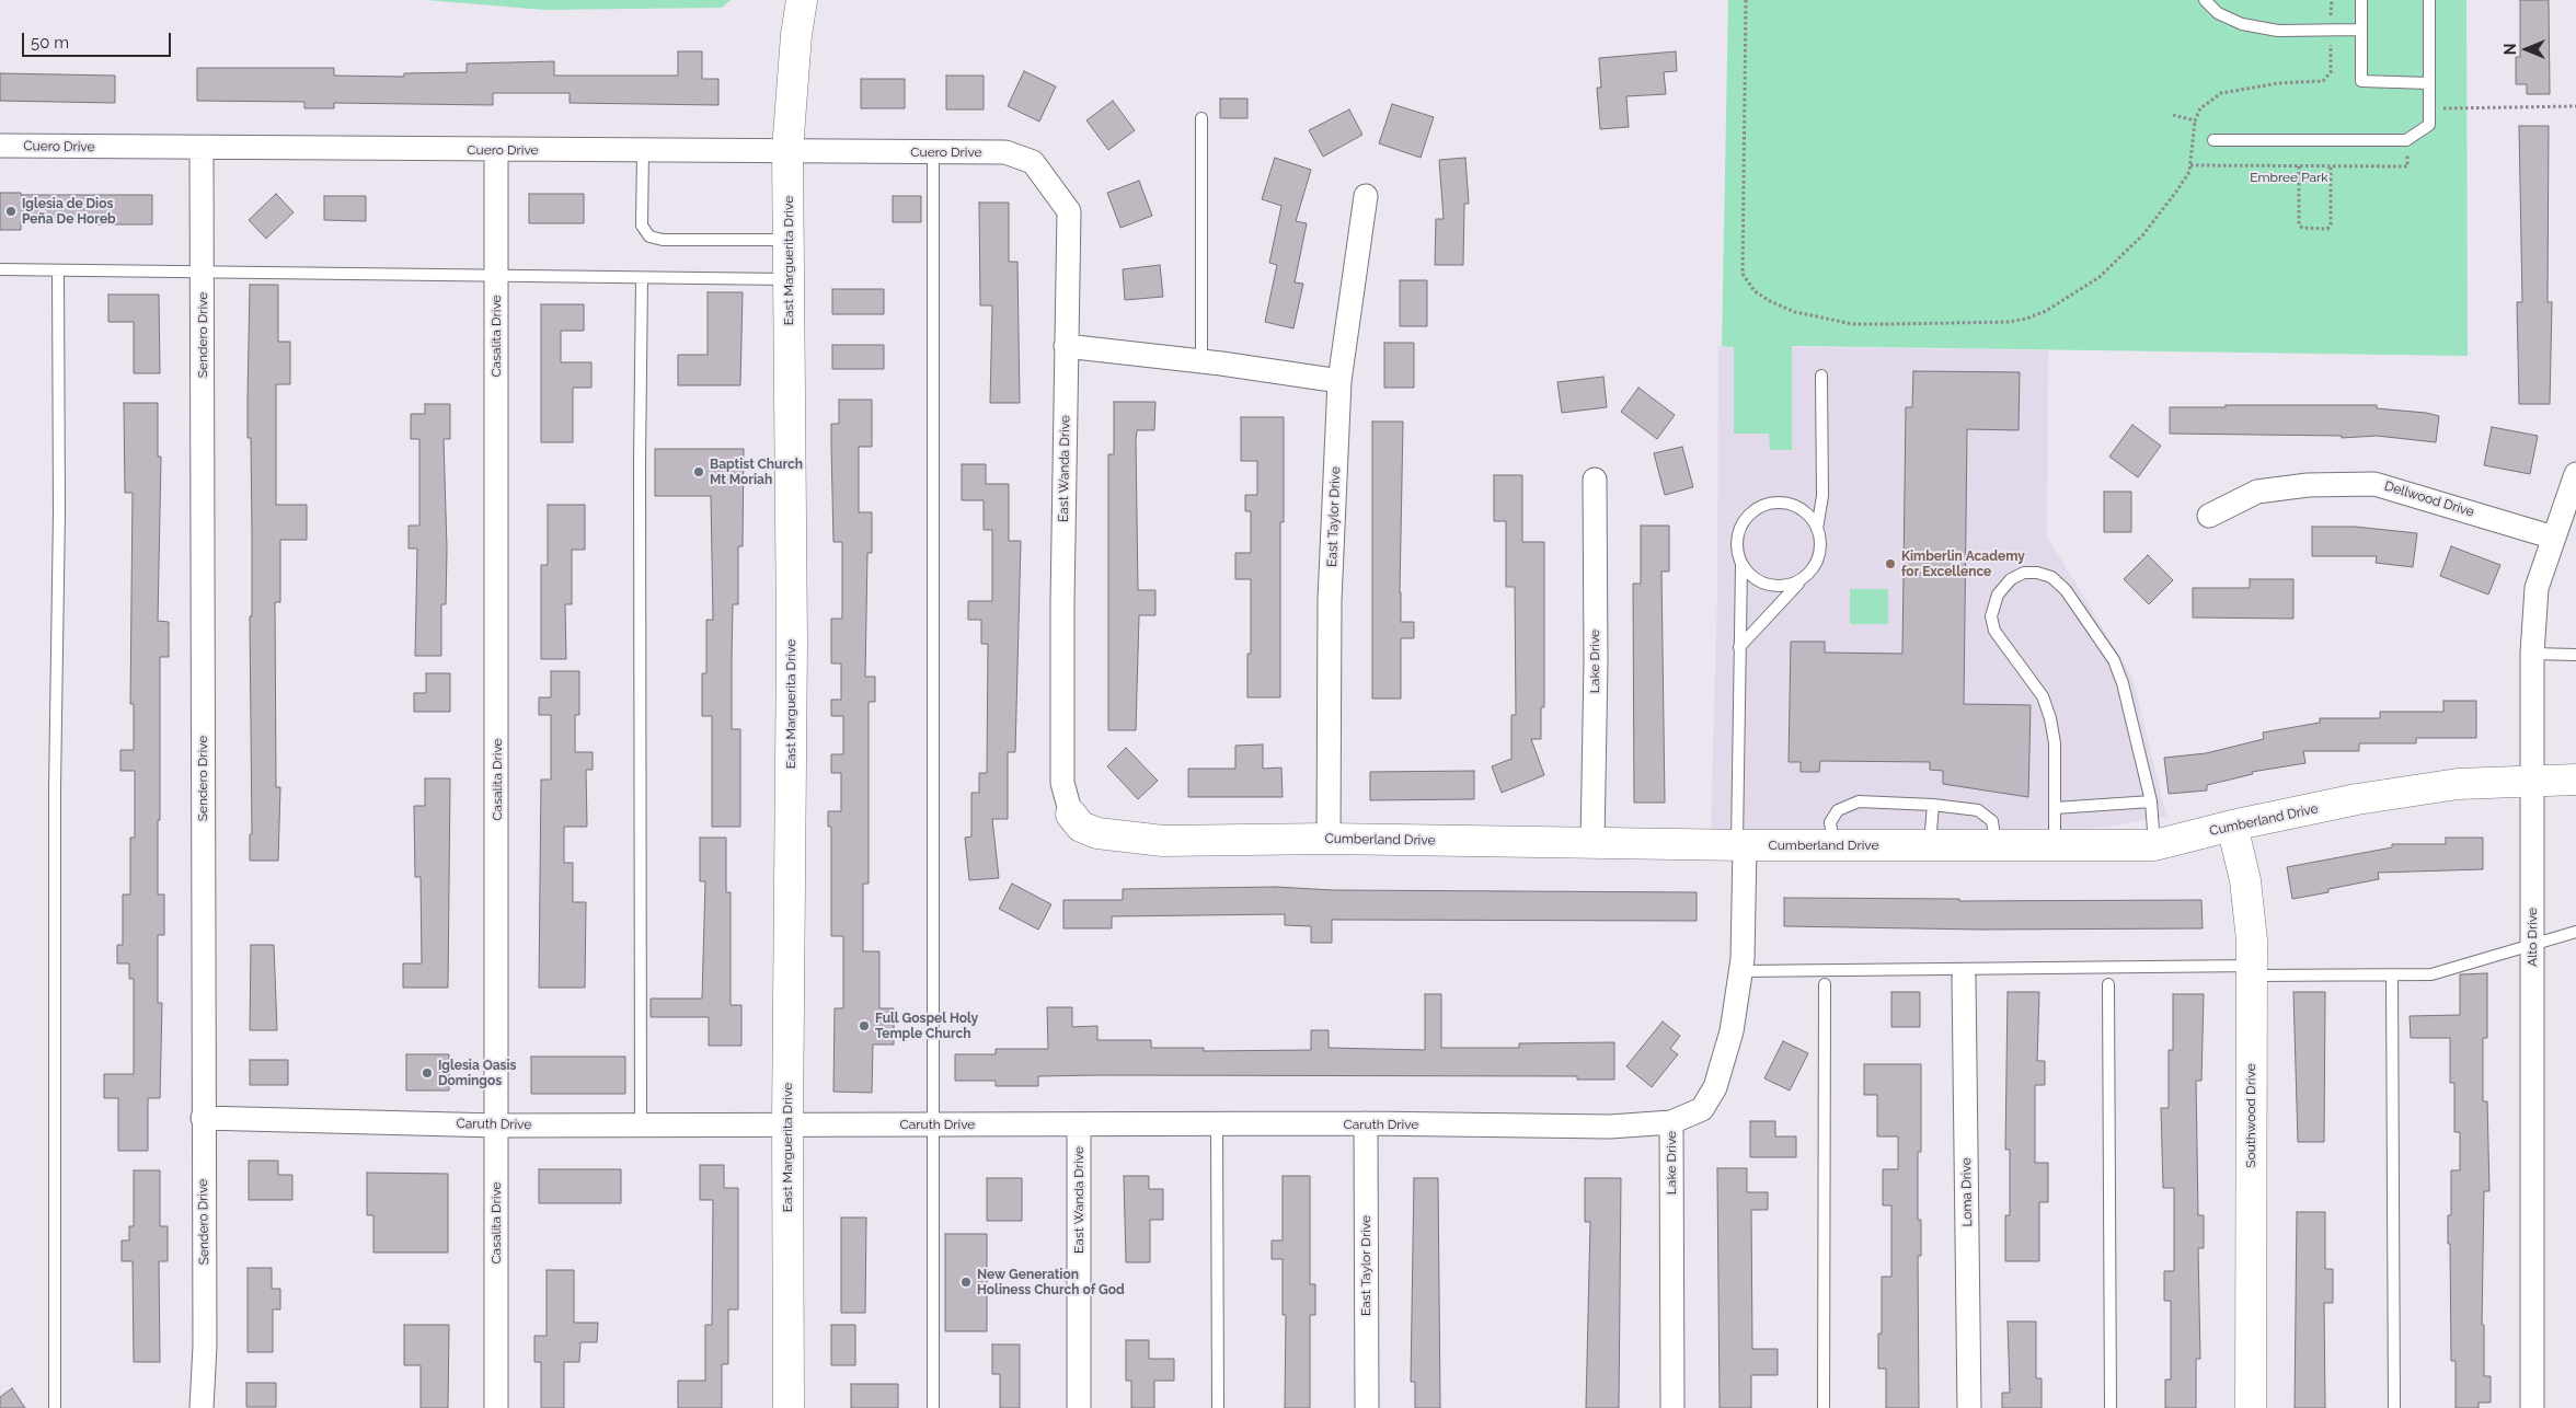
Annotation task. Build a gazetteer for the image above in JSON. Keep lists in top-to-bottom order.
{
  "streets": {
    "street": [
      "Cuero Drive",
      "East Marguerita Drive",
      "Sendero Drive",
      "Casalita Drive",
      "East Wanda Drive",
      "Dellwood Drive",
      "East Taylor Drive",
      "Lake Drive",
      "Cumberland Drive",
      "Alto Drive",
      "Southwood Drive",
      "Caruth Drive",
      "Loma Drive"
    ]
  },
  "crossings": [
    ["Cuero Drive", "East Marguerita Drive"],
    ["Cuero Drive", "Sendero Drive"],
    ["Cuero Drive", "Casalita Drive"],
    ["Cuero Drive", "East Wanda Drive"],
    ["East Marguerita Drive", "Caruth Drive"],
    ["Sendero Drive", "Caruth Drive"],
    ["Casalita Drive", "Caruth Drive"],
    ["East Wanda Drive", "Cumberland Drive"],
    ["East Wanda Drive", "Caruth Drive"],
    ["Dellwood Drive", "Alto Drive"],
    ["East Taylor Drive", "Cumberland Drive"],
    ["East Taylor Drive", "Caruth Drive"],
    ["Lake Drive", "Cumberland Drive"],
    ["Lake Drive", "Caruth Drive"],
    ["Cumberland Drive", "Alto Drive"],
    ["Cumberland Drive", "Southwood Drive"]
  ],
  "parks": ["Embree Park"],
  "places": [
    "Iglesia de Dios Peña De Horeb",
    "Baptist Church Mt Moriah",
    "Kimberlin Academy for Excellence",
    "Full Gospel Holy Temple Church",
    "Iglesia Oasis Domingos",
    "New Generation Holiness Church of God"
  ],
  "scale_bar": "50 m",
  "north": "left"
}
